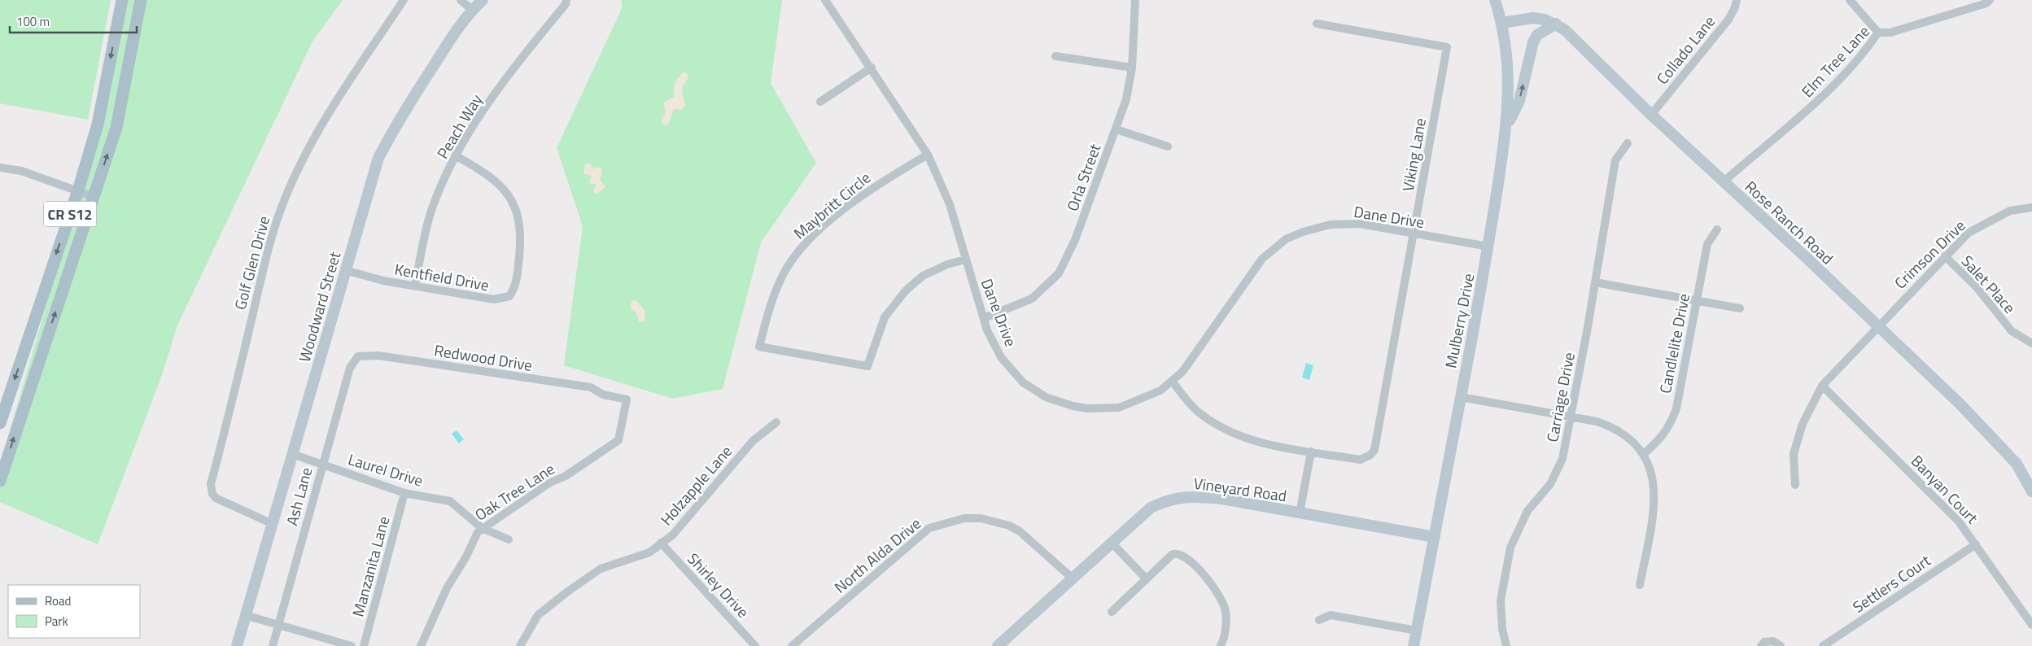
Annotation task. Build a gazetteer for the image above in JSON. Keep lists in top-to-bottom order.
{
  "streets": {
    "main road": ["CR S12"],
    "street": [
      "Collado Lane",
      "Elm Tree Lane",
      "Peach Way",
      "Viking Lane",
      "Orla Street",
      "Maybritt Circle",
      "Dane Drive",
      "Rose Ranch Road",
      "Crimson Drive",
      "Golf Glen Drive",
      "Kentfield Drive",
      "Salet Place",
      "Woodward Street",
      "Mulberry Drive",
      "Candlelite Drive",
      "Redwood Drive",
      "Carriage Drive",
      "Laurel Drive",
      "Holzapple Lane",
      "Vineyard Road",
      "Banyan Court",
      "Oak Tree Lane",
      "Ash Lane",
      "North Alda Drive",
      "Manzanita Lane",
      "Settlers Court",
      "Shirley Drive"
    ]
  },
  "crossings": [
    ["Collado Lane", "Rose Ranch Road"],
    ["Elm Tree Lane", "Rose Ranch Road"],
    ["Peach Way", "Kentfield Drive"],
    ["Viking Lane", "Dane Drive"],
    ["Orla Street", "Dane Drive"],
    ["Maybritt Circle", "Dane Drive"],
    ["Dane Drive", "Mulberry Drive"],
    ["Rose Ranch Road", "Crimson Drive"],
    ["Rose Ranch Road", "Mulberry Drive"],
    ["Crimson Drive", "Salet Place"],
    ["Crimson Drive", "Banyan Court"],
    ["Golf Glen Drive", "Woodward Street"],
    ["Kentfield Drive", "Woodward Street"],
    ["Woodward Street", "Laurel Drive"],
    ["Mulberry Drive", "Vineyard Road"],
    ["Redwood Drive", "Oak Tree Lane"],
    ["Redwood Drive", "Ash Lane"],
    ["Laurel Drive", "Oak Tree Lane"],
    ["Laurel Drive", "Ash Lane"],
    ["Laurel Drive", "Manzanita Lane"],
    ["Holzapple Lane", "Shirley Drive"],
    ["Vineyard Road", "North Alda Drive"],
    ["Banyan Court", "Settlers Court"]
  ],
  "legend": ["Road", "Park"],
  "scale_bar": "100 m"
}
